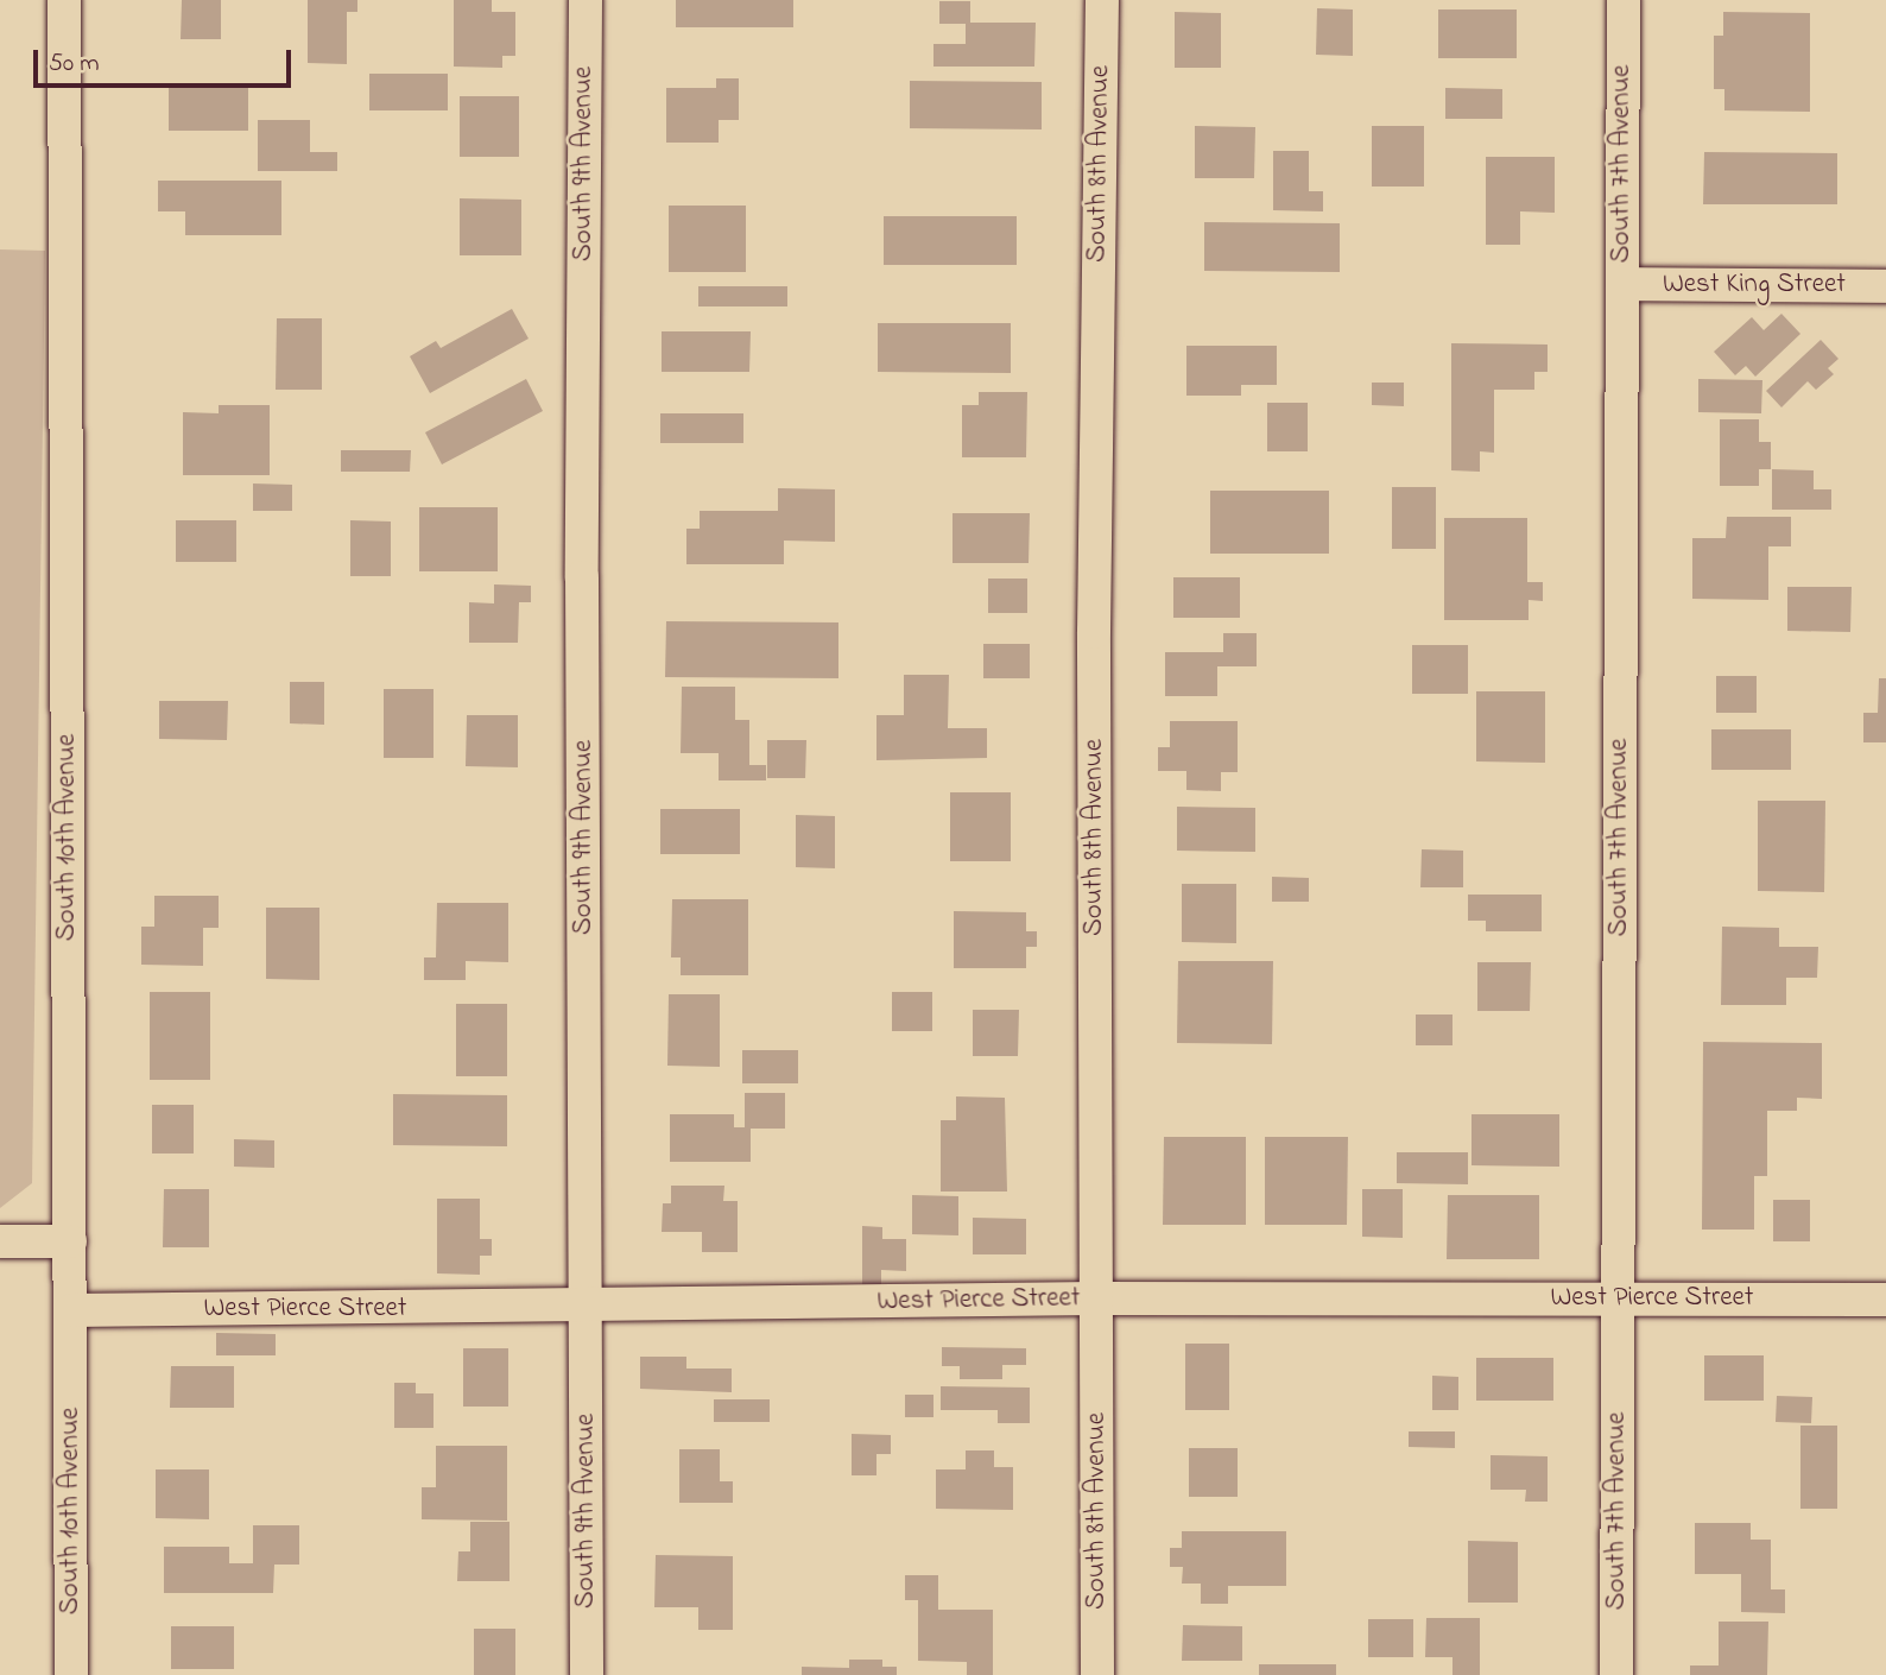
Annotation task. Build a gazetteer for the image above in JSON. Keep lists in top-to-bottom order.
{
  "streets": {
    "street": [
      "South 9th Avenue",
      "South 8th Avenue",
      "South 7th Avenue",
      "West King Street",
      "South 10th Avenue",
      "West Pierce Street"
    ]
  },
  "crossings": [
    ["South 9th Avenue", "West Pierce Street"],
    ["South 8th Avenue", "West Pierce Street"],
    ["South 7th Avenue", "West King Street"],
    ["South 7th Avenue", "West Pierce Street"],
    ["South 10th Avenue", "West Pierce Street"]
  ],
  "scale_bar": "50 m"
}
